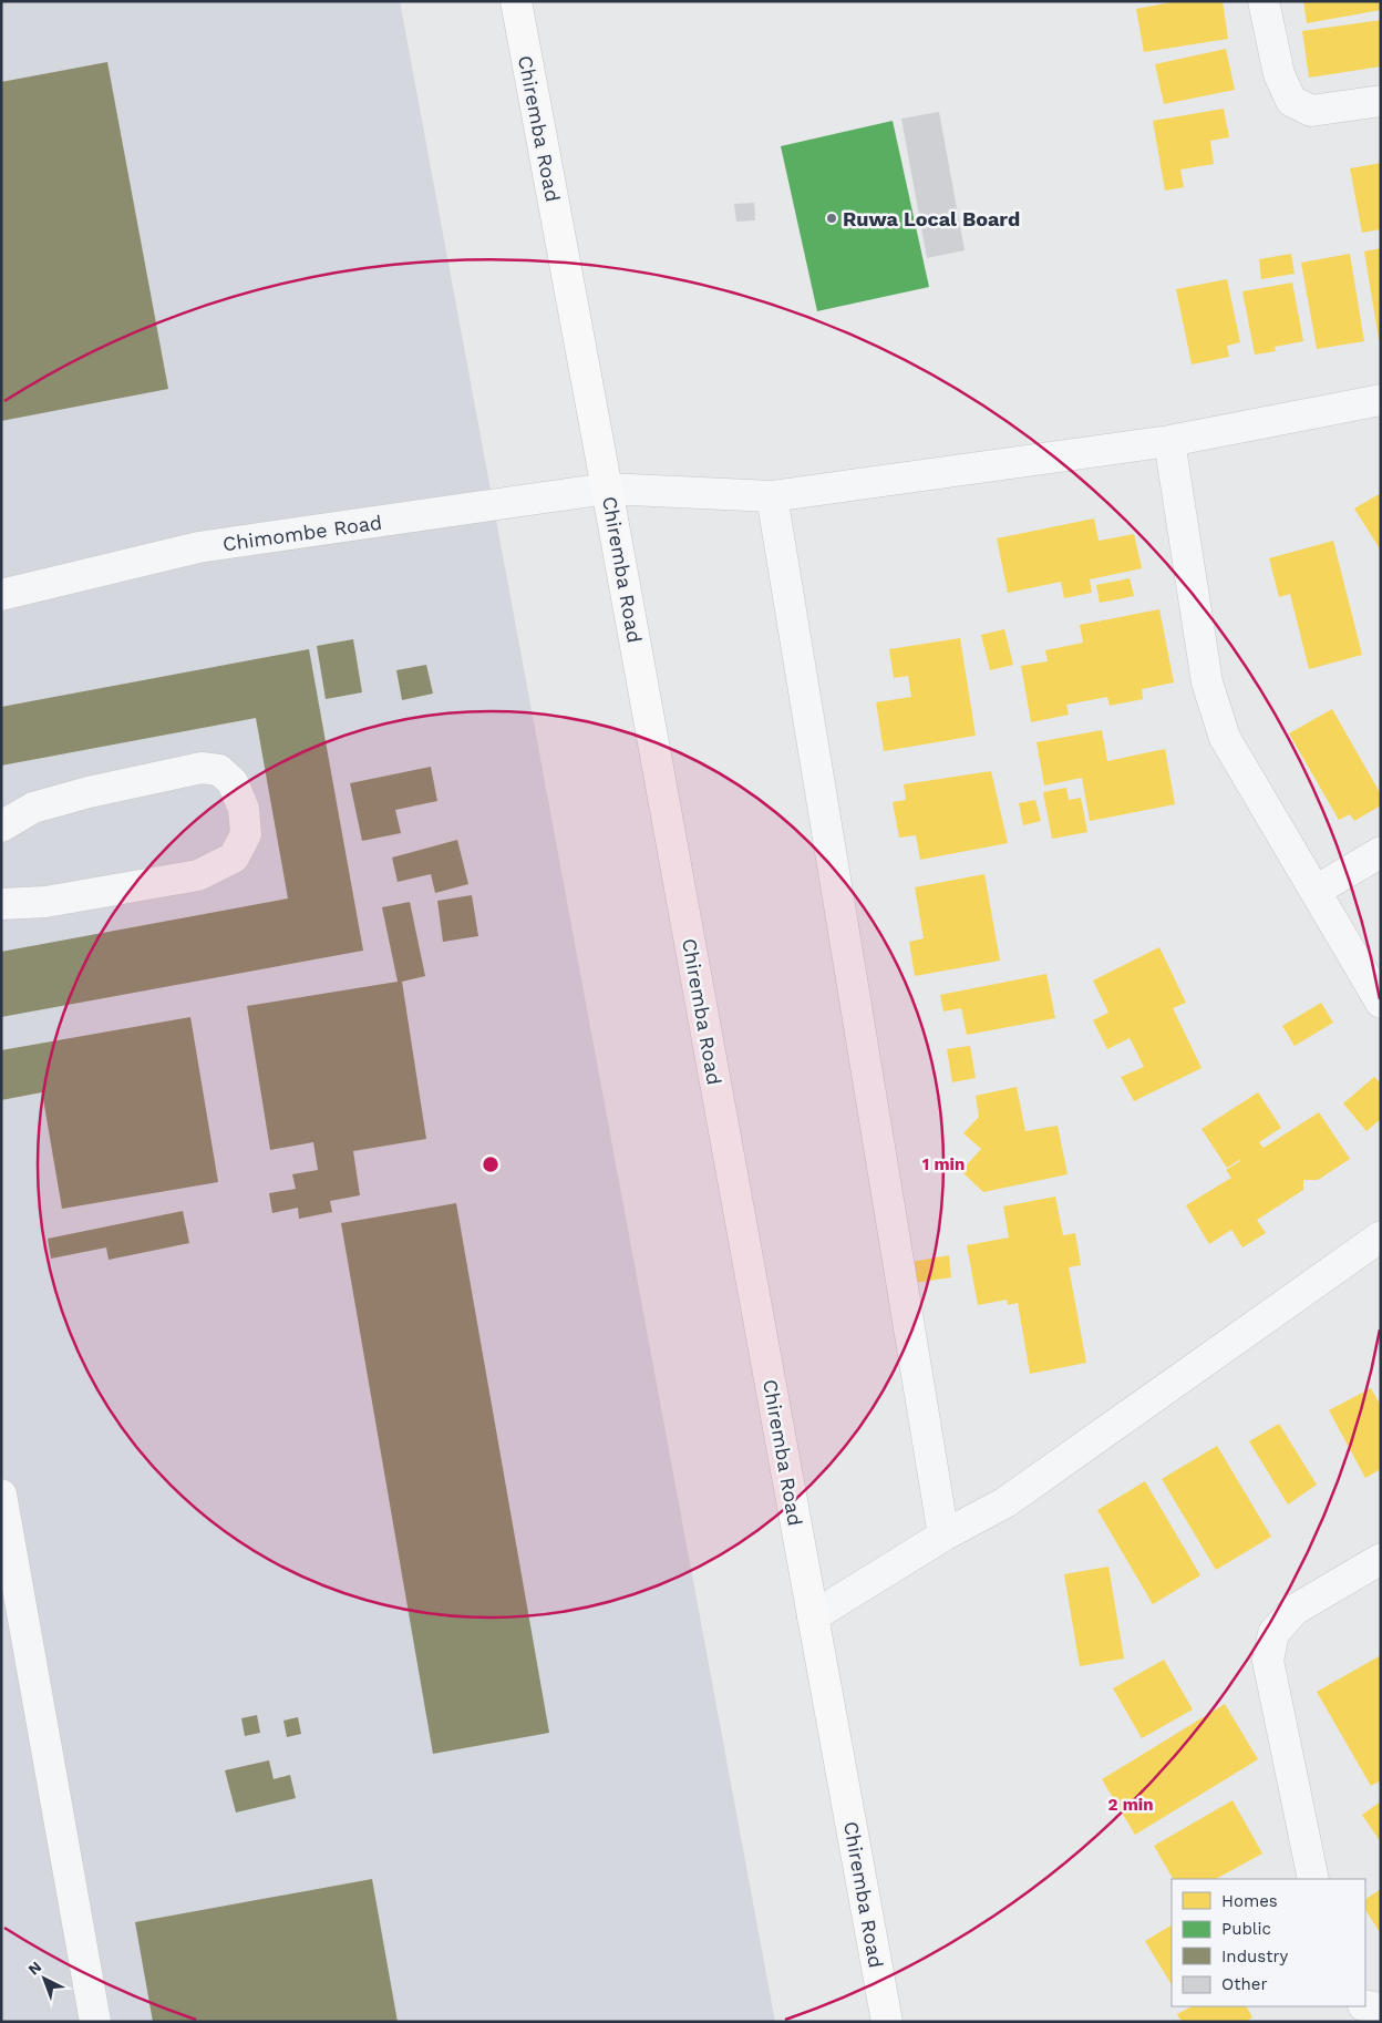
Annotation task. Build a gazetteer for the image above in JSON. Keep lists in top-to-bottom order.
{
  "streets": {
    "main road": ["Chiremba Road"],
    "street": ["Chimombe Road"]
  },
  "crossings": [
    ["Chiremba Road", "Chimombe Road"]
  ],
  "places": ["Ruwa Local Board"],
  "legend": [
    "Homes",
    "Public",
    "Industry",
    "Other"
  ],
  "north": "top left",
  "rings": ["1 min", "2 min"]
}
